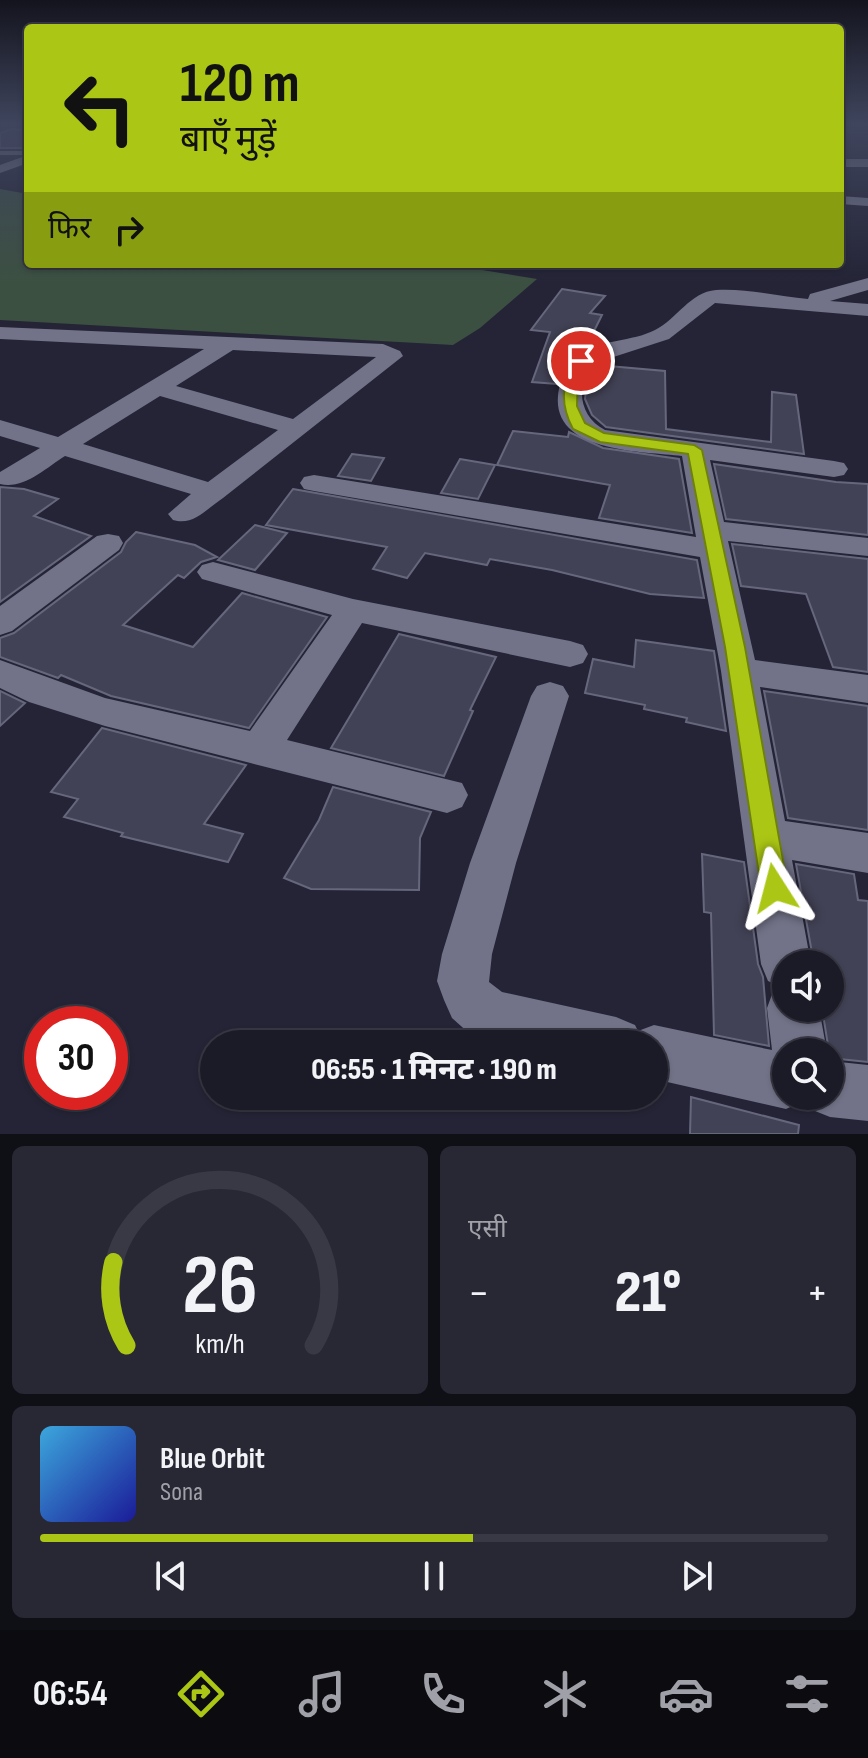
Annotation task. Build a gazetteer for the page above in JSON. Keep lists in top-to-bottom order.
{
  "page": {
    "turn": ["120 m", "बाएँ मुड़ें"],
    "then": "फिर",
    "limit": "30",
    "trip": "06:55 · 1 मिनट · 190 m",
    "tile": "एसी",
    "heat": ["−", "21°", "+"],
    "song": ["Blue Orbit", "Sona"],
    "tabs": "06:54",
    "gauge": ["26", "km/h"]
  }
}
